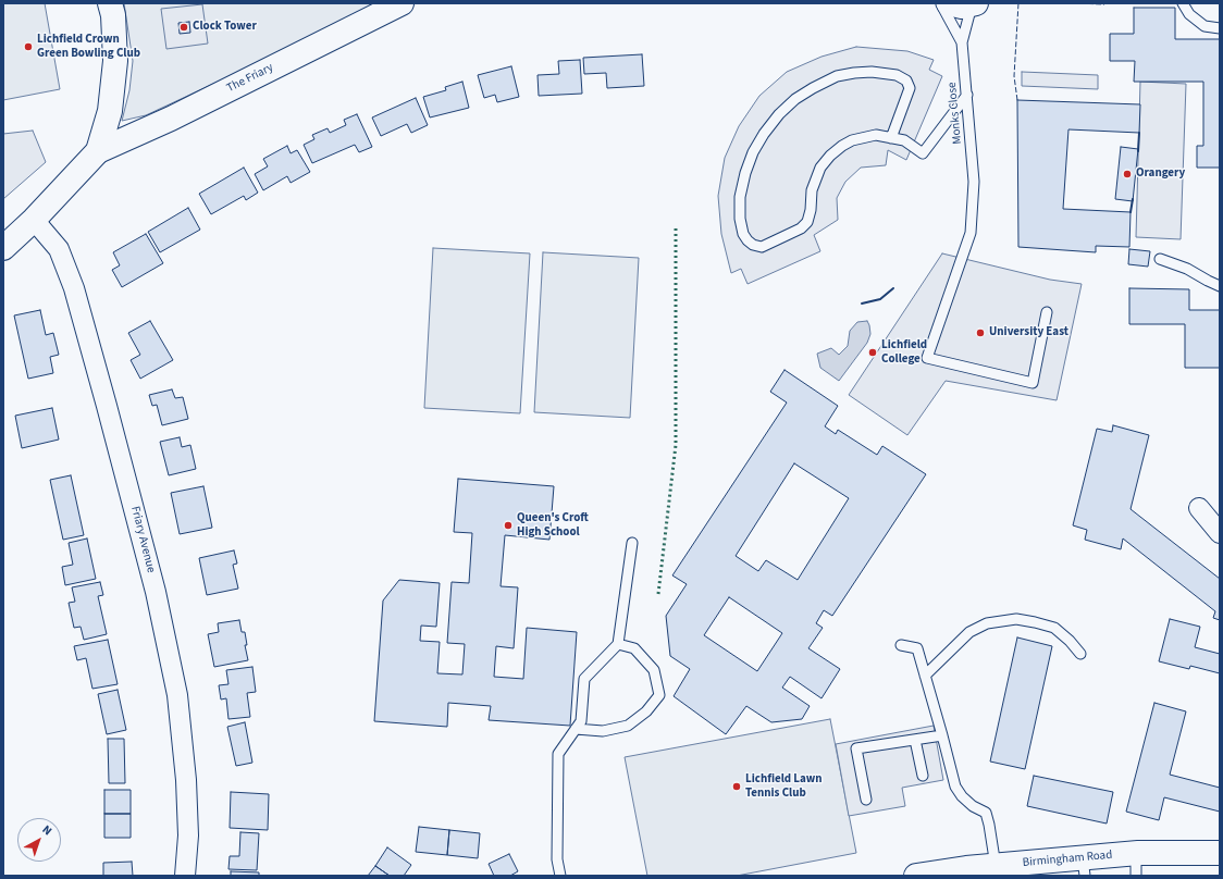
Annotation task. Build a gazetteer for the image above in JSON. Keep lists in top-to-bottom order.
{
  "streets": {
    "main road": ["The Friary", "Birmingham Road"],
    "street": ["Friary Avenue"],
    "lane": ["Monks Close"]
  },
  "crossings": [
    ["The Friary", "Friary Avenue"]
  ],
  "places": [
    "Clock Tower",
    "Lichfield Crown Green Bowling Club",
    "Orangery",
    "University East",
    "Lichfield College",
    "Queen's Croft High School",
    "Lichfield Lawn Tennis Club"
  ],
  "north": "top right"
}
